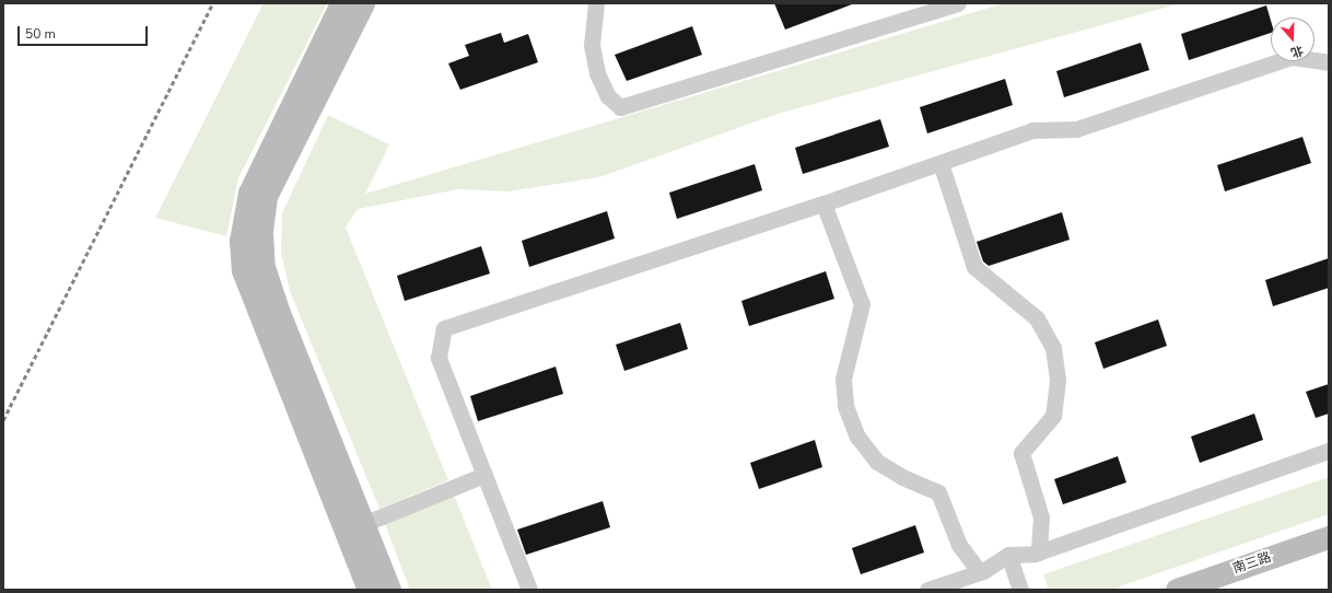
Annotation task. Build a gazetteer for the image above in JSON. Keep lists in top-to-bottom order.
{
  "streets": {
    "main road": ["南三路"]
  },
  "scale_bar": "50 m",
  "north": "bottom"
}
